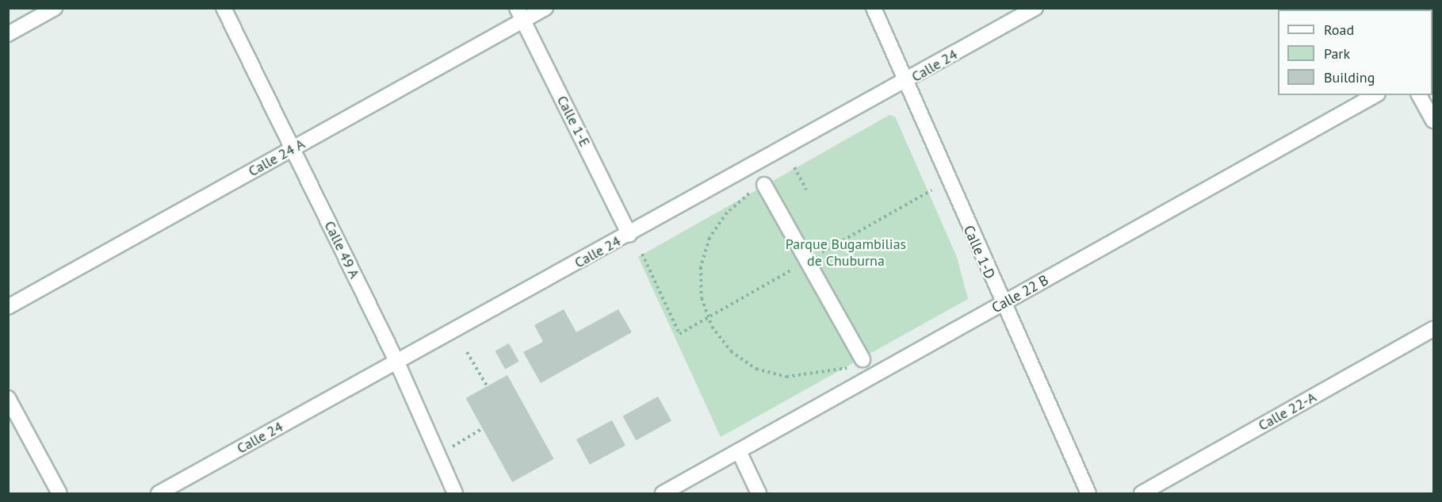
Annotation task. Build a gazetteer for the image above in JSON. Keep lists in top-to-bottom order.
{
  "streets": {
    "street": [
      "Calle 24",
      "Calle 1-E",
      "Calle 24 A",
      "Calle 49 A",
      "Calle 1-D",
      "Calle 22 B",
      "Calle 22-A"
    ]
  },
  "crossings": [
    ["Calle 24", "Calle 1-E"],
    ["Calle 24", "Calle 49 A"],
    ["Calle 24", "Calle 1-D"],
    ["Calle 1-E", "Calle 24 A"],
    ["Calle 24 A", "Calle 49 A"],
    ["Calle 1-D", "Calle 22 B"]
  ],
  "parks": ["Parque Bugambilias de Chuburna"],
  "legend": ["Road", "Park", "Building"]
}
